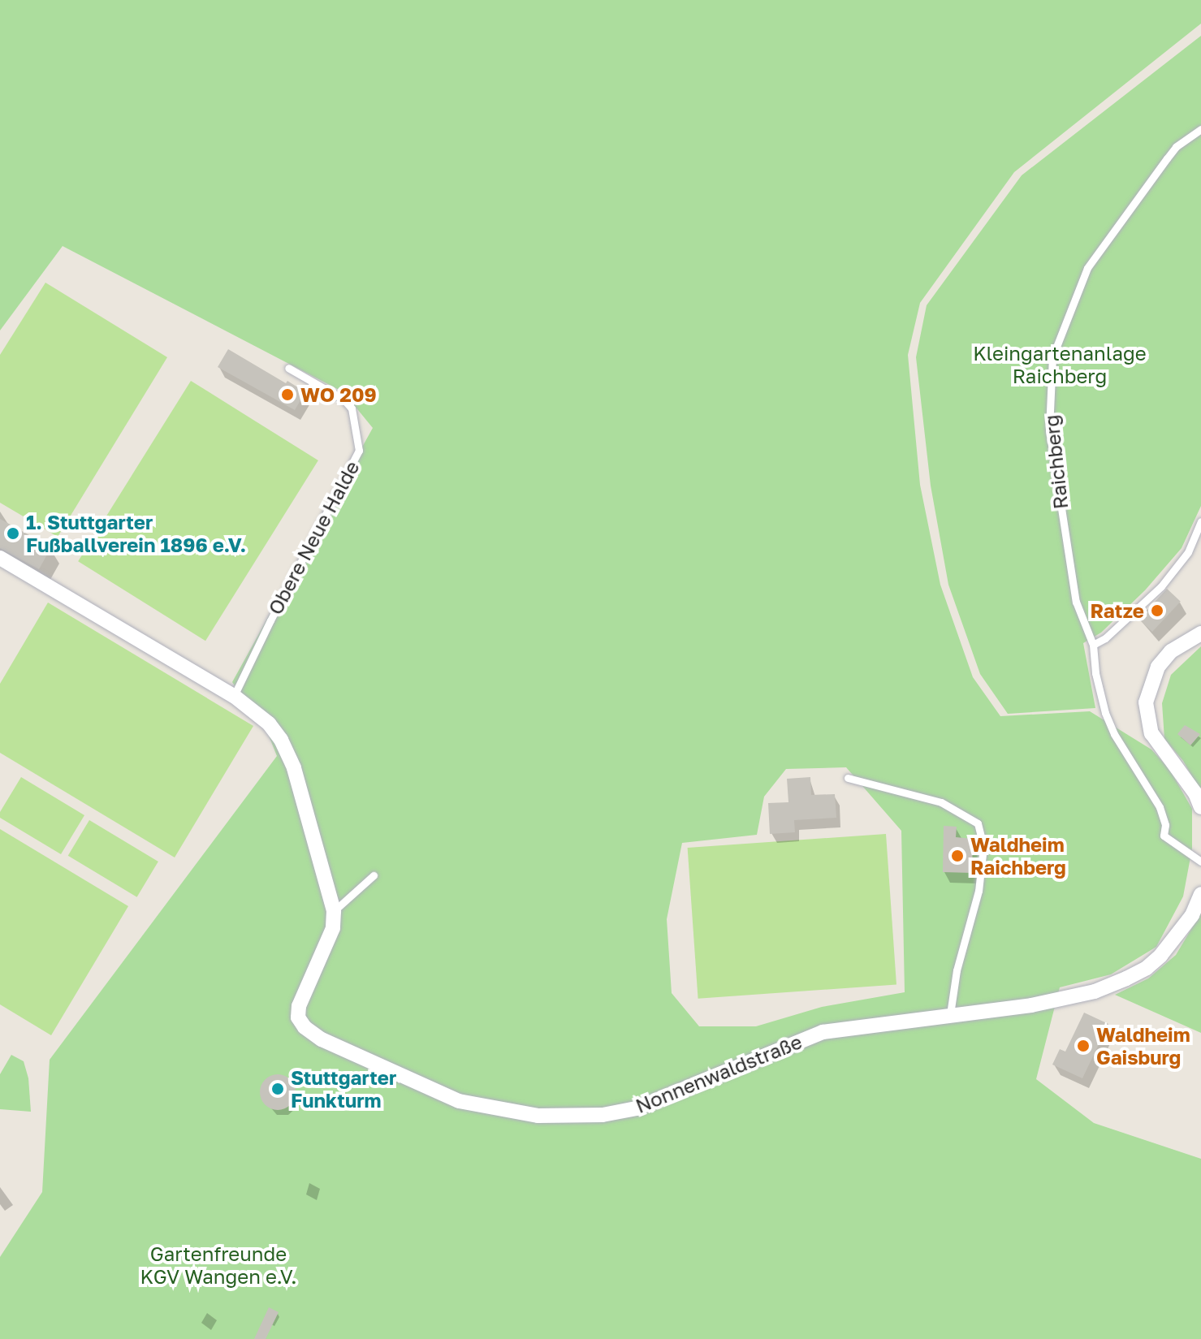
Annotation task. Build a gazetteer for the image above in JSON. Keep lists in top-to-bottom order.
{
  "streets": {
    "street": ["Nonnenwaldstraße"],
    "lane": ["Raichberg", "Obere Neue Halde"]
  },
  "crossings": [
    ["Obere Neue Halde", "Nonnenwaldstraße"]
  ],
  "parks": ["Kleingartenanlage Raichberg", "Gartenfreunde KGV Wangen e.V."],
  "places": [
    "WO 209",
    "1. Stuttgarter Fußballverein 1896 e.V.",
    "Ratze",
    "Waldheim Raichberg",
    "Waldheim Gaisburg",
    "Stuttgarter Funkturm"
  ]
}
